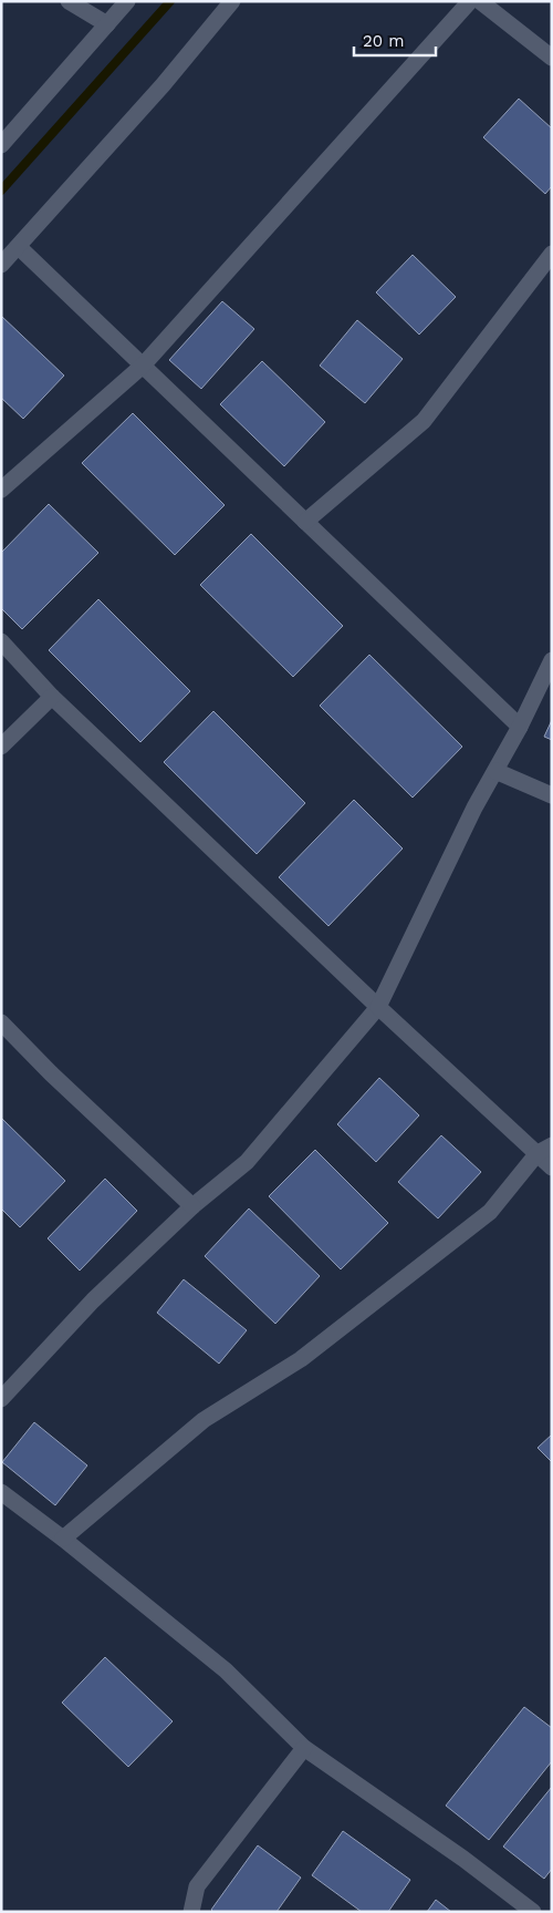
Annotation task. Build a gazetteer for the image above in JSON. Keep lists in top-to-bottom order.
{
  "scale_bar": "20 m"
}
